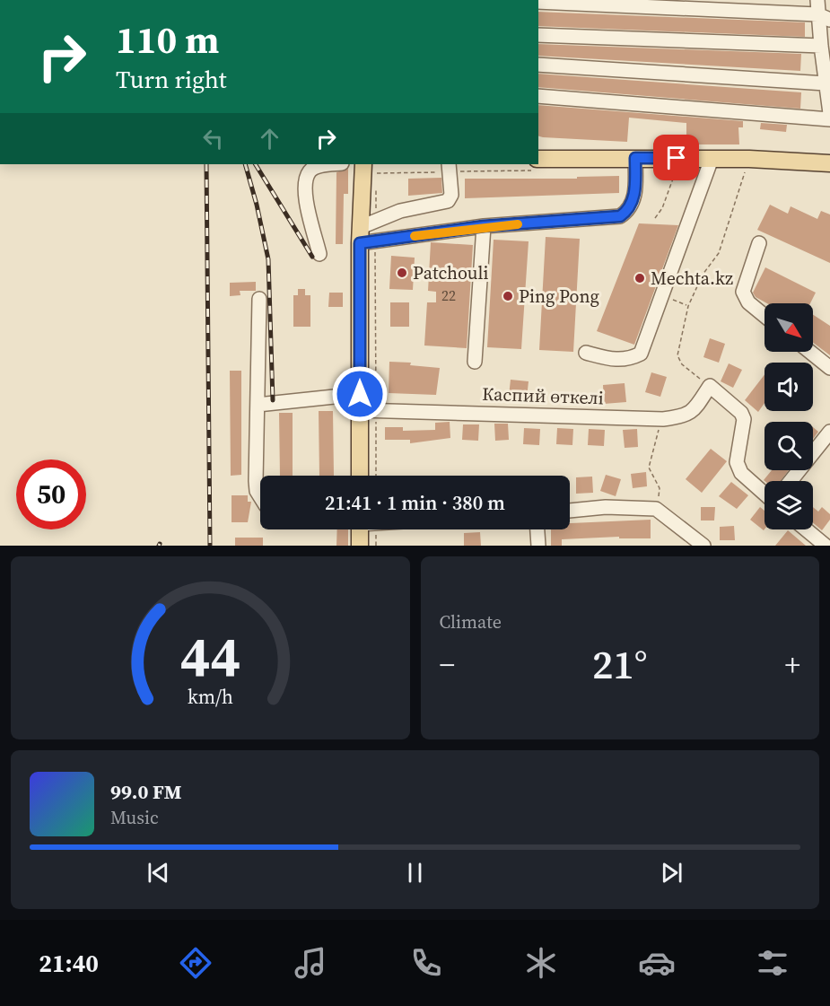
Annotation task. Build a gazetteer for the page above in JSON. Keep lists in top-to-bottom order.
{
  "streets": {
    "street": ["Каспий өткелі"]
  },
  "places": ["Patchouli", "Mechta.kz", "Ping Pong"],
  "house_numbers": ["22"],
  "north": "bottom right",
  "page": {
    "turn": ["110 m", "Turn right"],
    "limit": "50",
    "trip": "21:41 · 1 min · 380 m",
    "tile": "Climate",
    "heat": ["−", "21°", "+"],
    "song": ["99.0 FM", "Music"],
    "tabs": "21:40",
    "gauge": ["44", "km/h"]
  }
}
